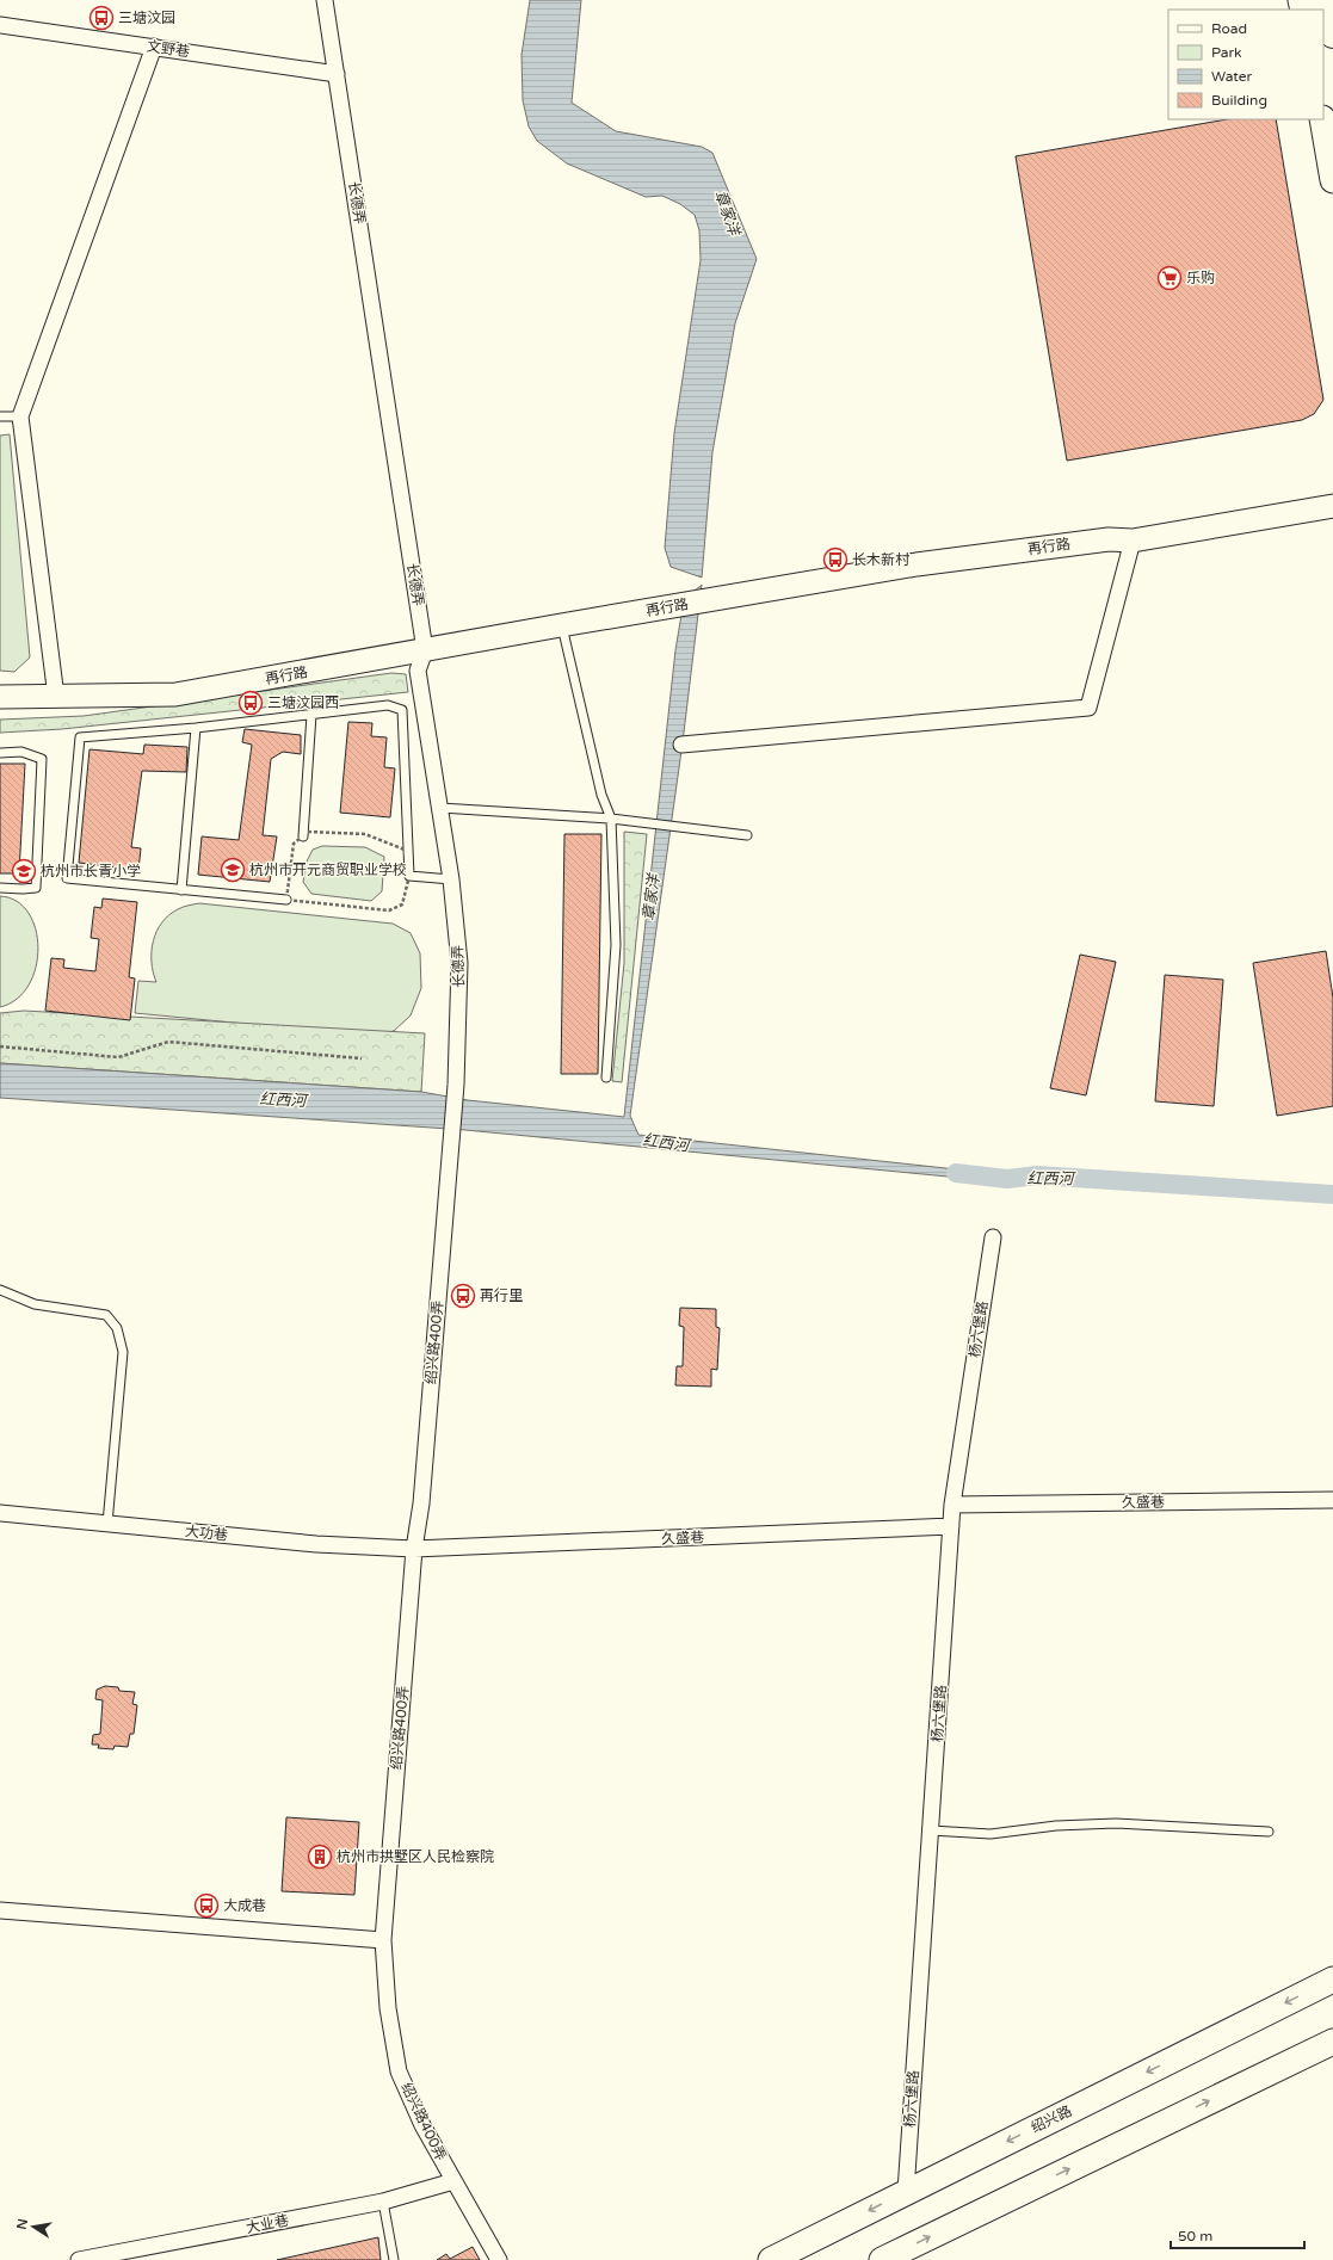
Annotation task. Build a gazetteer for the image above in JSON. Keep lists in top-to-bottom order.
{
  "streets": {
    "main road": ["绍兴路"],
    "street": [
      "文野巷",
      "长德弄",
      "再行路",
      "杨六堡路",
      "绍兴路400弄",
      "久盛巷",
      "大功巷",
      "大业巷"
    ]
  },
  "crossings": [
    ["文野巷", "长德弄"],
    ["长德弄", "再行路"],
    ["长德弄", "绍兴路400弄"],
    ["杨六堡路", "久盛巷"],
    ["杨六堡路", "绍兴路"],
    ["绍兴路400弄", "久盛巷"],
    ["绍兴路400弄", "大功巷"],
    ["绍兴路400弄", "大业巷"],
    ["久盛巷", "大功巷"]
  ],
  "water": ["章家洋", "红西河"],
  "places": {
    "bus stop": [
      "三塘汶园",
      "长木新村",
      "三塘汶园西",
      "再行里",
      "大成巷"
    ],
    "supermarket": ["乐购"],
    "school or university": ["杭州市开元商贸职业学校", "杭州市长青小学"],
    "building": ["杭州市拱墅区人民检察院"]
  },
  "legend": [
    "Road",
    "Park",
    "Water",
    "Building"
  ],
  "scale_bar": "50 m",
  "north": "left"
}
